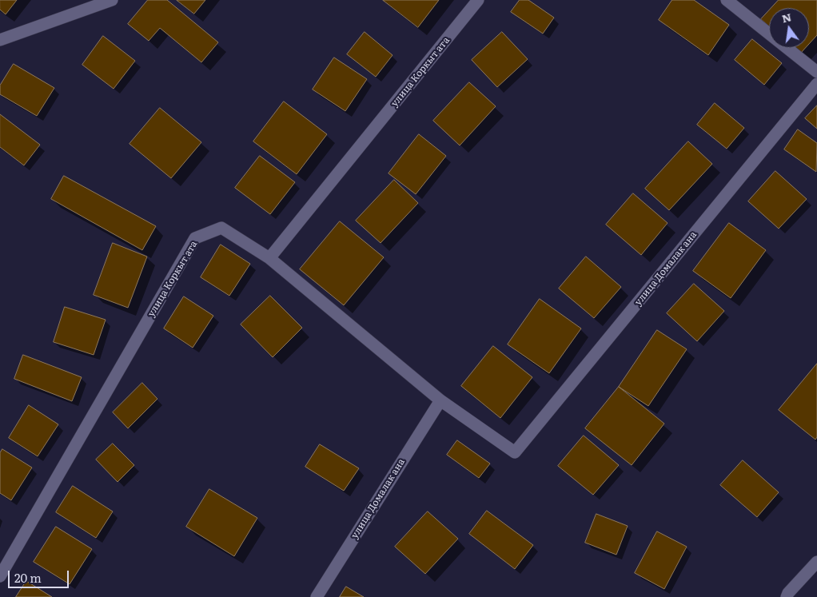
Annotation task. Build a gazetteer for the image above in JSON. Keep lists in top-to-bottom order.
{
  "streets": {
    "street": ["улица Коркыт ата", "улица Домалак ана"]
  },
  "scale_bar": "20 m",
  "north": "top"
}
